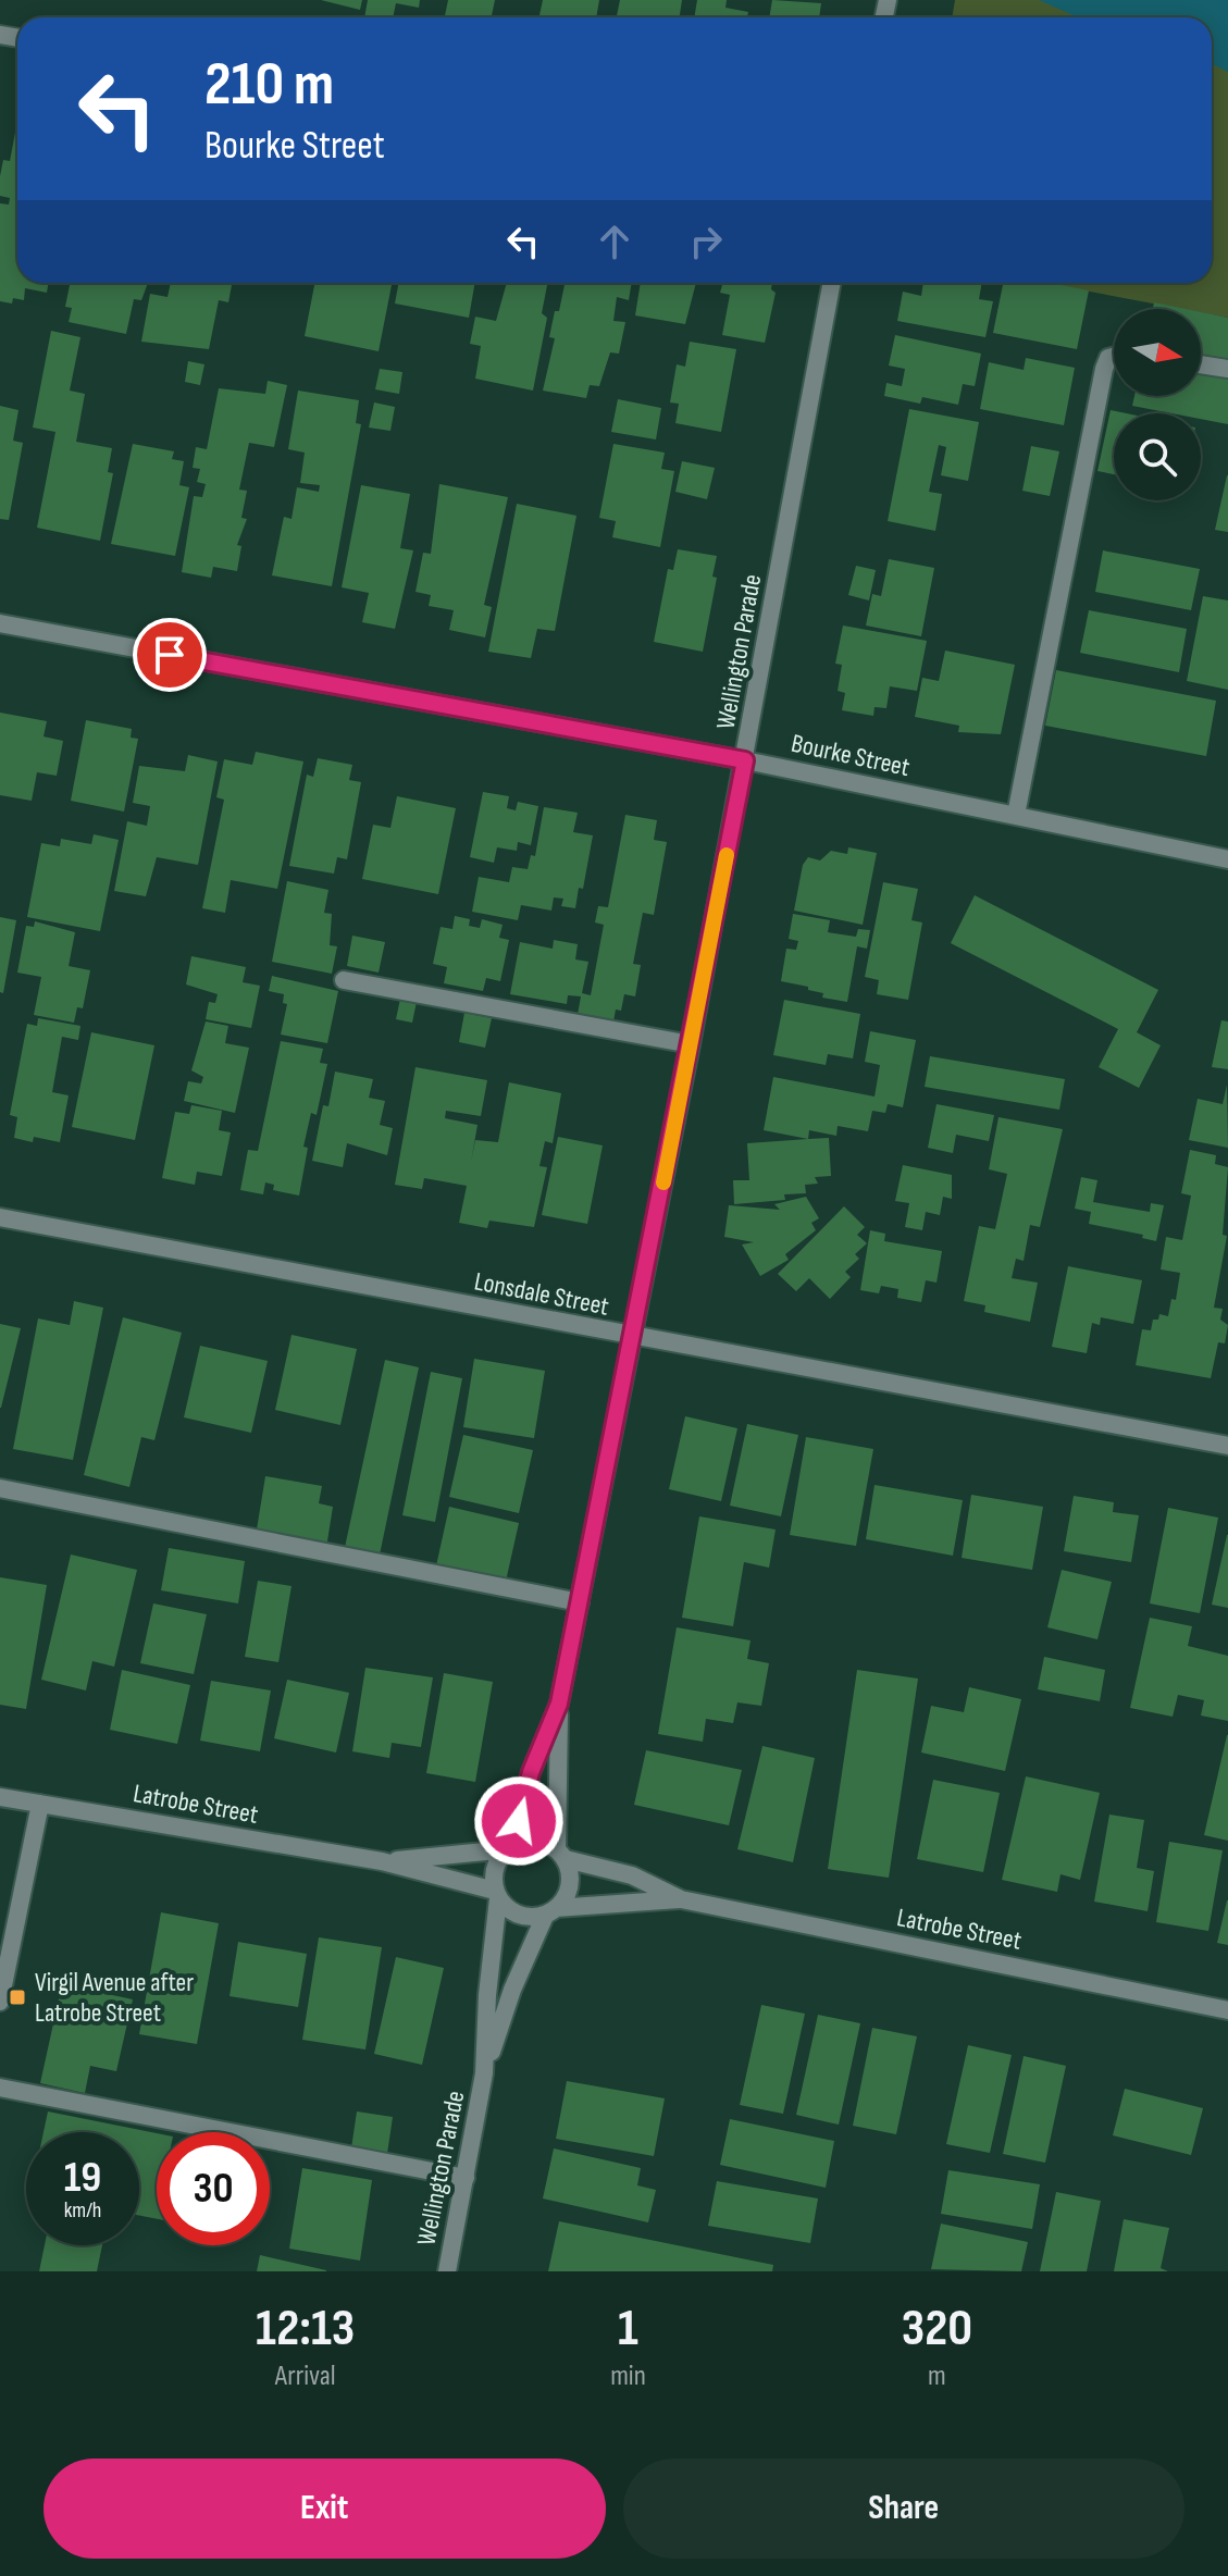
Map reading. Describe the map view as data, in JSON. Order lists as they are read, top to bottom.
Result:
{
  "streets": {
    "street": [
      "Wellington Parade",
      "Bourke Street",
      "Lonsdale Street",
      "Latrobe Street"
    ]
  },
  "crossings": [
    ["Wellington Parade", "Bourke Street"],
    ["Wellington Parade", "Lonsdale Street"],
    ["Wellington Parade", "Latrobe Street"]
  ],
  "places": {
    "transit": ["Virgil Avenue after Latrobe Street"]
  },
  "north": "right",
  "page": {
    "turn": ["210 m", "Bourke Street"],
    "speed": "19 km/h",
    "limit": "30",
    "eta": [
      "12:13",
      "Arrival",
      "1",
      "min",
      "320",
      "m"
    ],
    "buttons": ["Exit", "Share"]
  }
}
